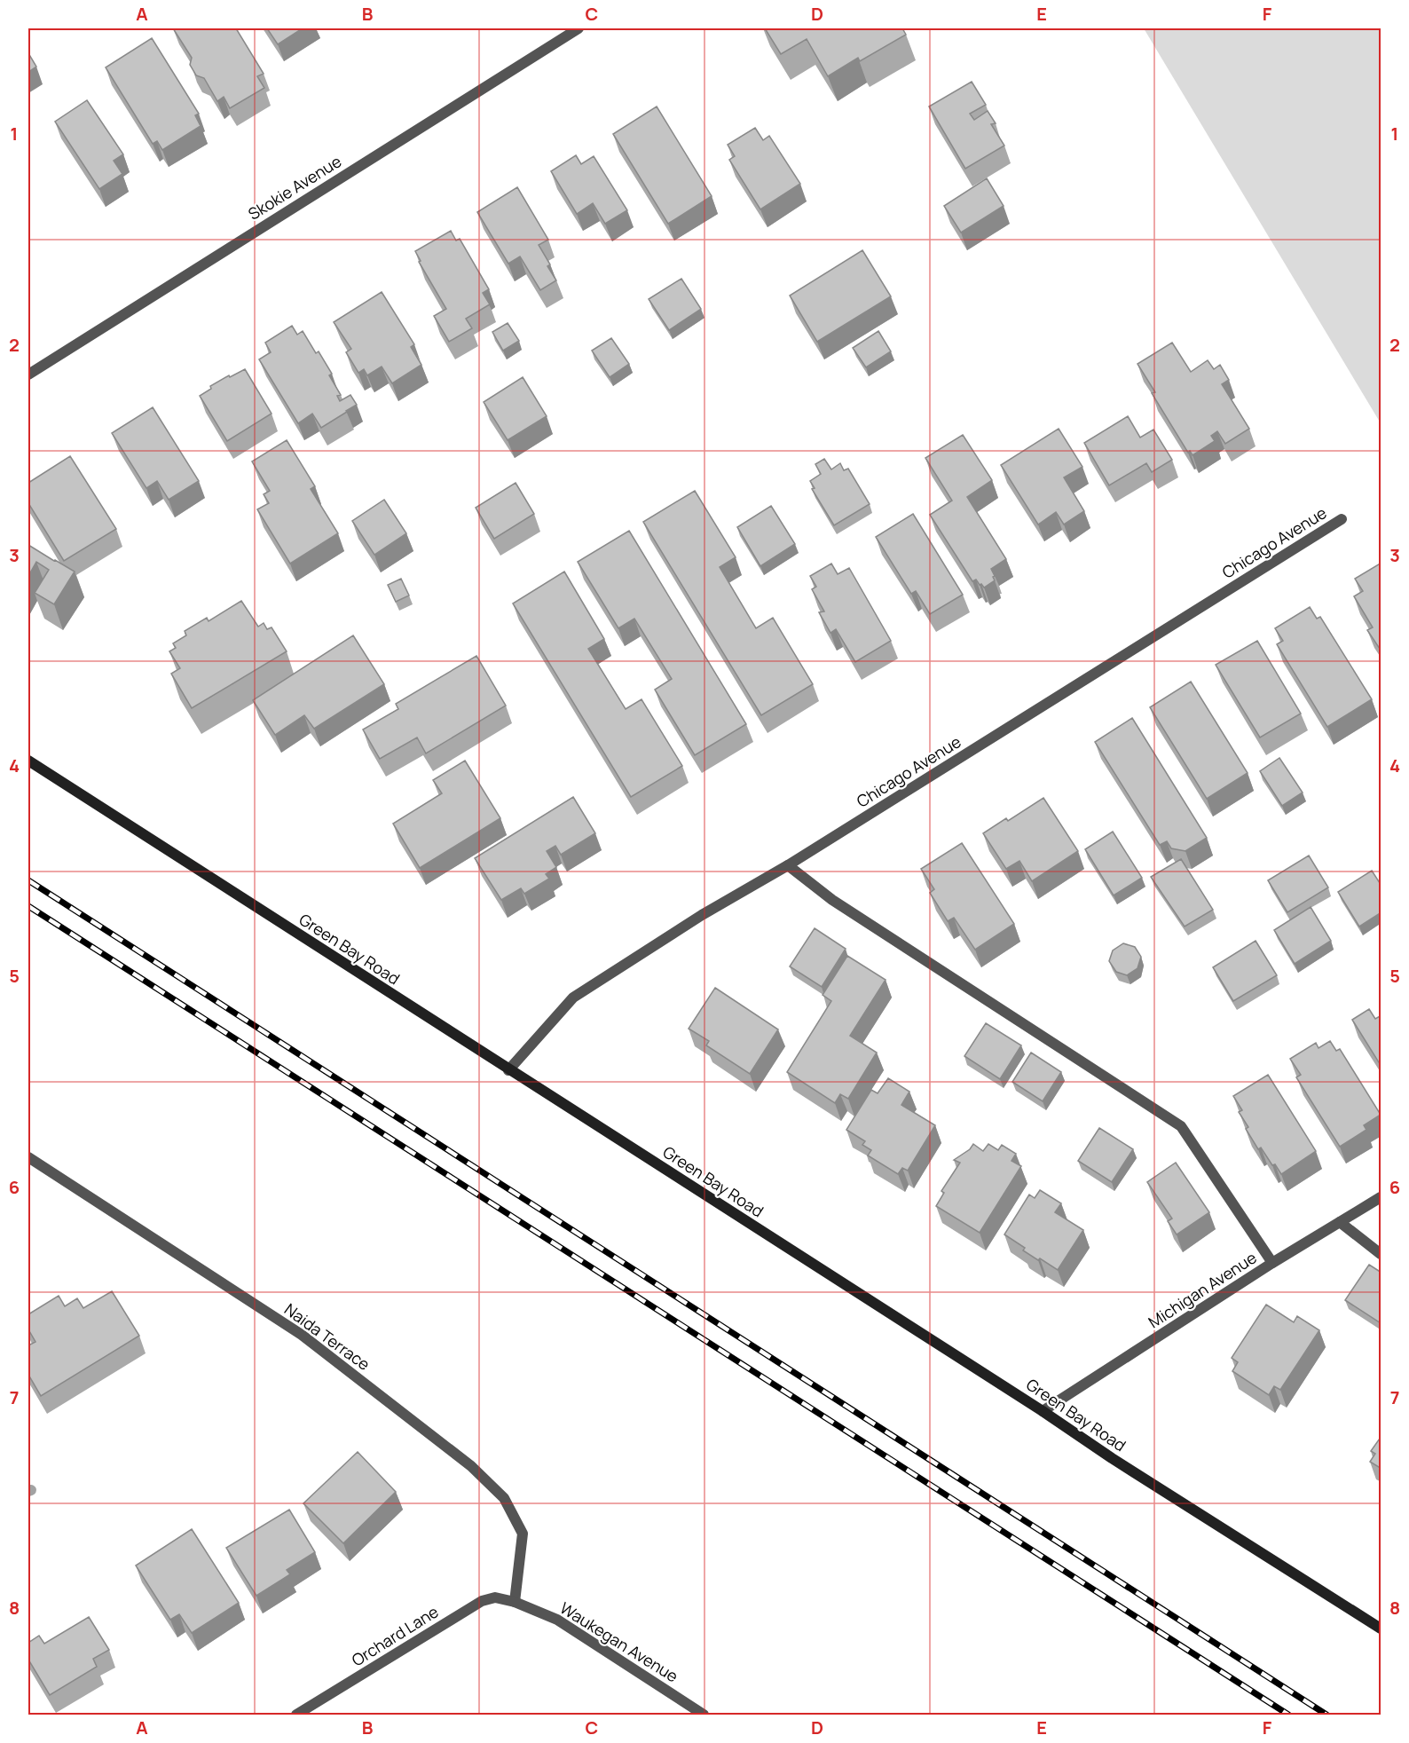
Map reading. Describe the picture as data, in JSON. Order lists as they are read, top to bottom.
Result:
{
  "streets": {
    "main road": ["Green Bay Road"],
    "street": [
      "Skokie Avenue",
      "Chicago Avenue",
      "Michigan Avenue",
      "Naida Terrace",
      "Orchard Lane",
      "Waukegan Avenue"
    ]
  },
  "crossings": [
    ["Chicago Avenue", "Green Bay Road"],
    ["Green Bay Road", "Michigan Avenue"],
    ["Naida Terrace", "Orchard Lane"],
    ["Naida Terrace", "Waukegan Avenue"],
    ["Orchard Lane", "Waukegan Avenue"]
  ],
  "grid": {
    "columns": [
      "A",
      "B",
      "C",
      "D",
      "E",
      "F"
    ],
    "rows": [
      "1",
      "2",
      "3",
      "4",
      "5",
      "6",
      "7",
      "8"
    ]
  }
}
